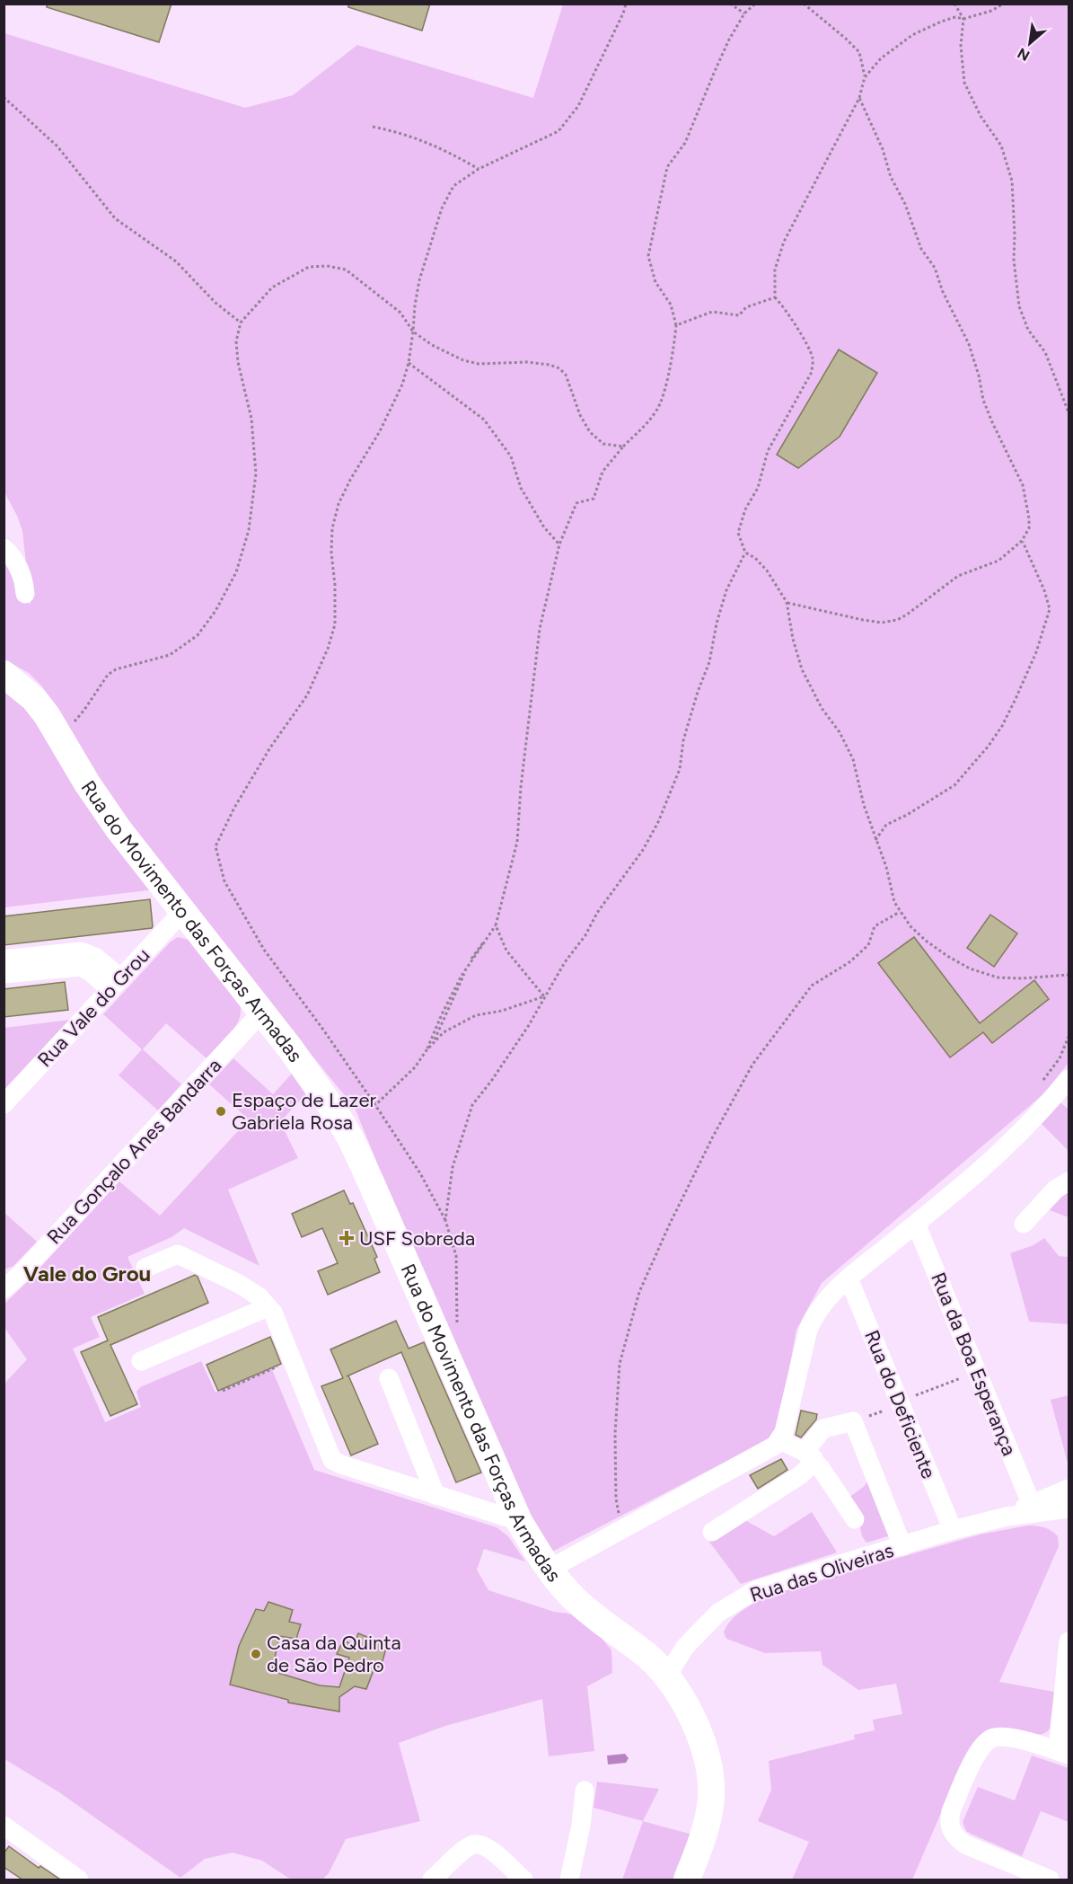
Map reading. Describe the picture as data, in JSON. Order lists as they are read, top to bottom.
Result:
{
  "streets": {
    "main road": ["Rua do Movimento das Forças Armadas"],
    "street": [
      "Rua Vale do Grou",
      "Rua Gonçalo Anes Bandarra",
      "Rua da Boa Esperança",
      "Rua do Deficiente",
      "Rua das Oliveiras"
    ]
  },
  "crossings": [
    ["Rua do Movimento das Forças Armadas", "Rua Vale do Grou"],
    ["Rua do Movimento das Forças Armadas", "Rua Gonçalo Anes Bandarra"],
    ["Rua do Movimento das Forças Armadas", "Rua das Oliveiras"],
    ["Rua da Boa Esperança", "Rua das Oliveiras"],
    ["Rua do Deficiente", "Rua das Oliveiras"]
  ],
  "districts": ["Vale do Grou"],
  "places": {
    "other": ["Espaço de Lazer Gabriela Rosa", "Casa da Quinta de São Pedro"],
    "health": ["USF Sobreda"]
  },
  "north": "bottom left"
}
